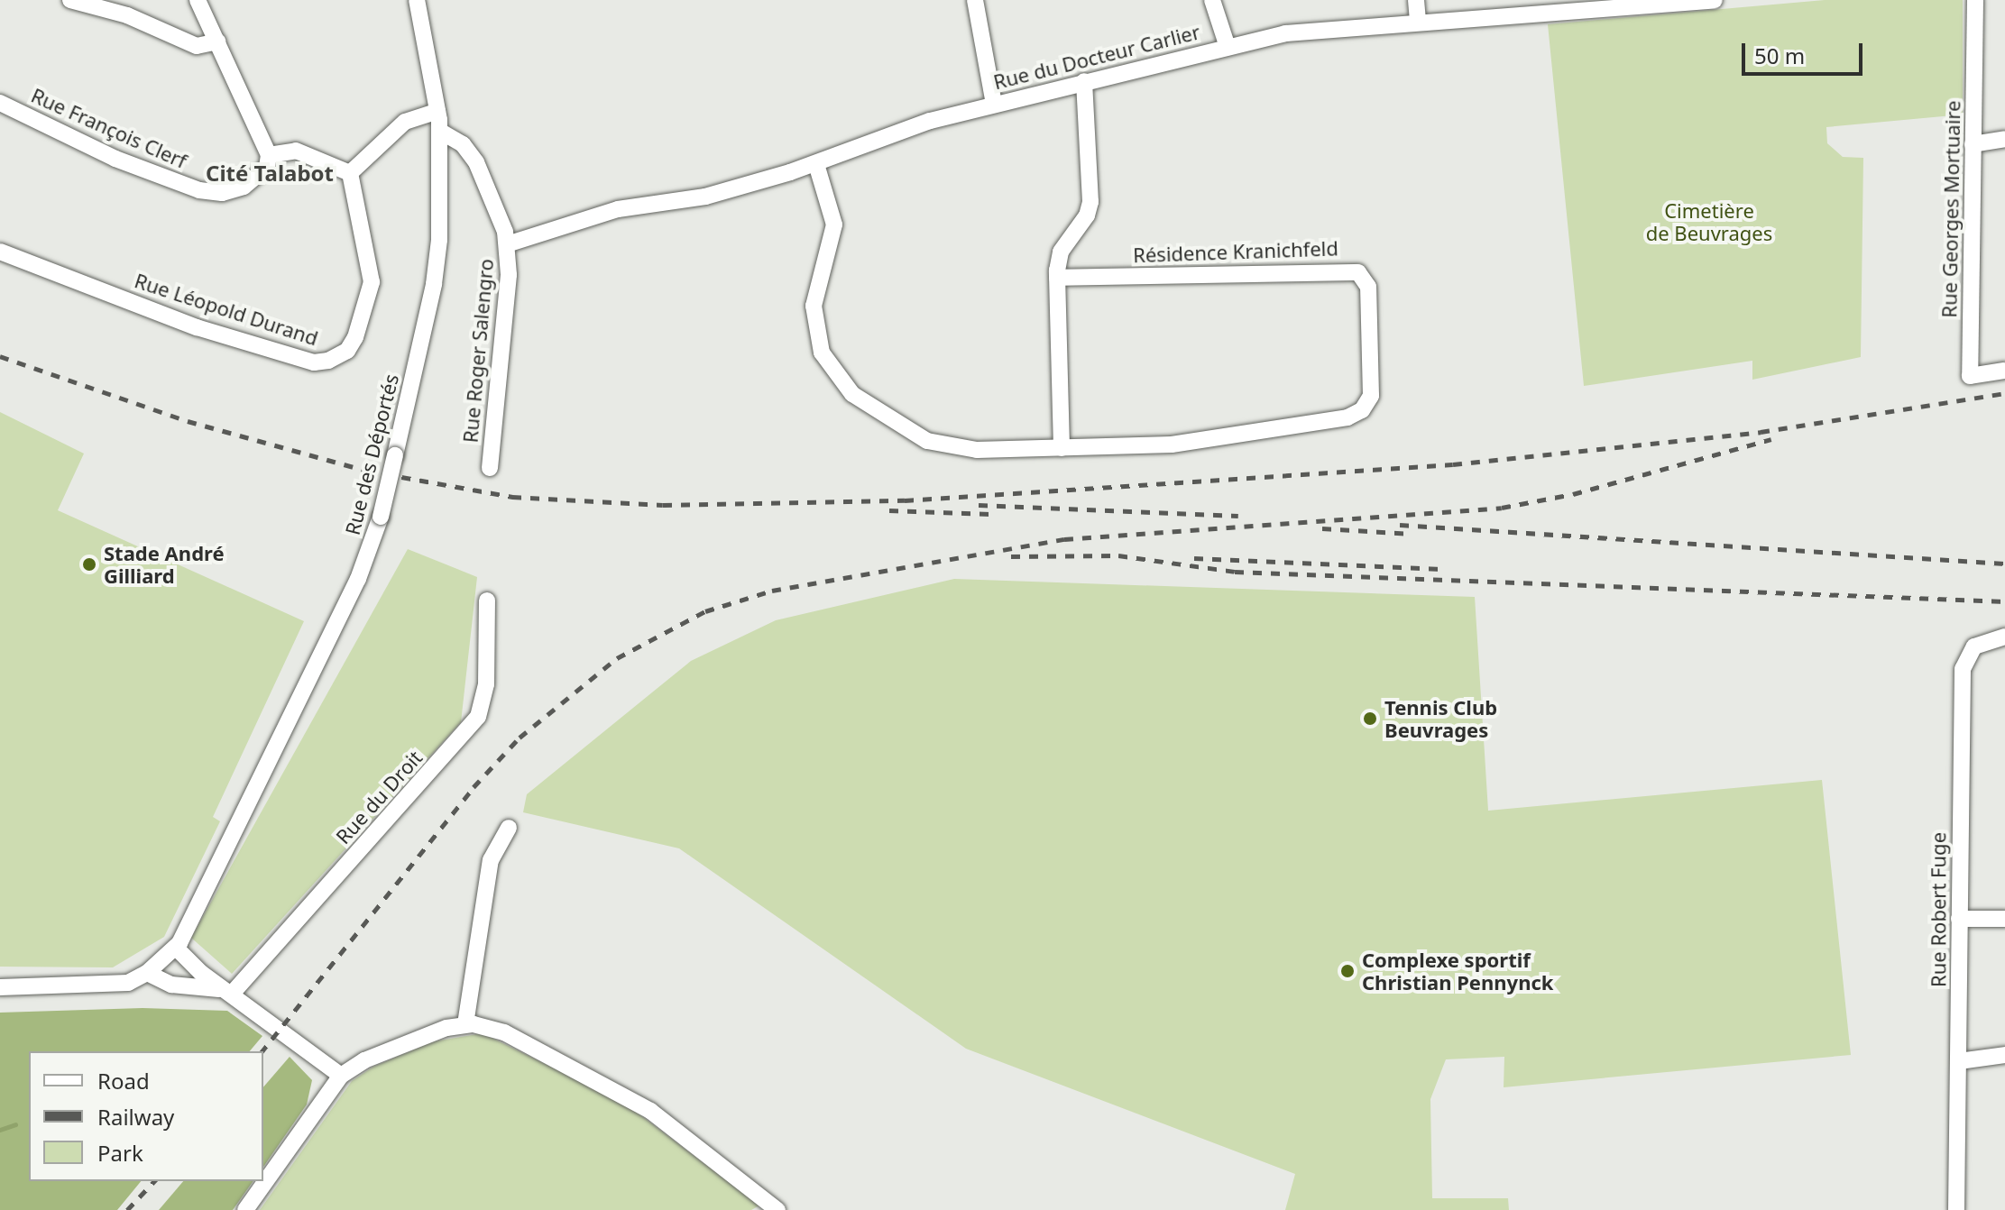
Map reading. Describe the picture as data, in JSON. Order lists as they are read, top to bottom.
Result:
{
  "streets": {
    "street": [
      "Rue du Docteur Carlier",
      "Rue François Clerf",
      "Rue Georges Mortuaire",
      "Résidence Kranichfeld",
      "Rue Léopold Durand",
      "Rue Roger Salengro",
      "Rue des Déportés",
      "Rue du Droit",
      "Rue Robert Fuge"
    ]
  },
  "crossings": [
    ["Rue du Docteur Carlier", "Rue Roger Salengro"],
    ["Rue Roger Salengro", "Rue des Déportés"]
  ],
  "districts": ["Cité Talabot"],
  "parks": ["Cimetière de Beuvrages"],
  "places": ["Stade André Gilliard", "Tennis Club Beuvrages", "Complexe sportif Christian Pennynck"],
  "legend": ["Road", "Railway", "Park"],
  "scale_bar": "50 m"
}
